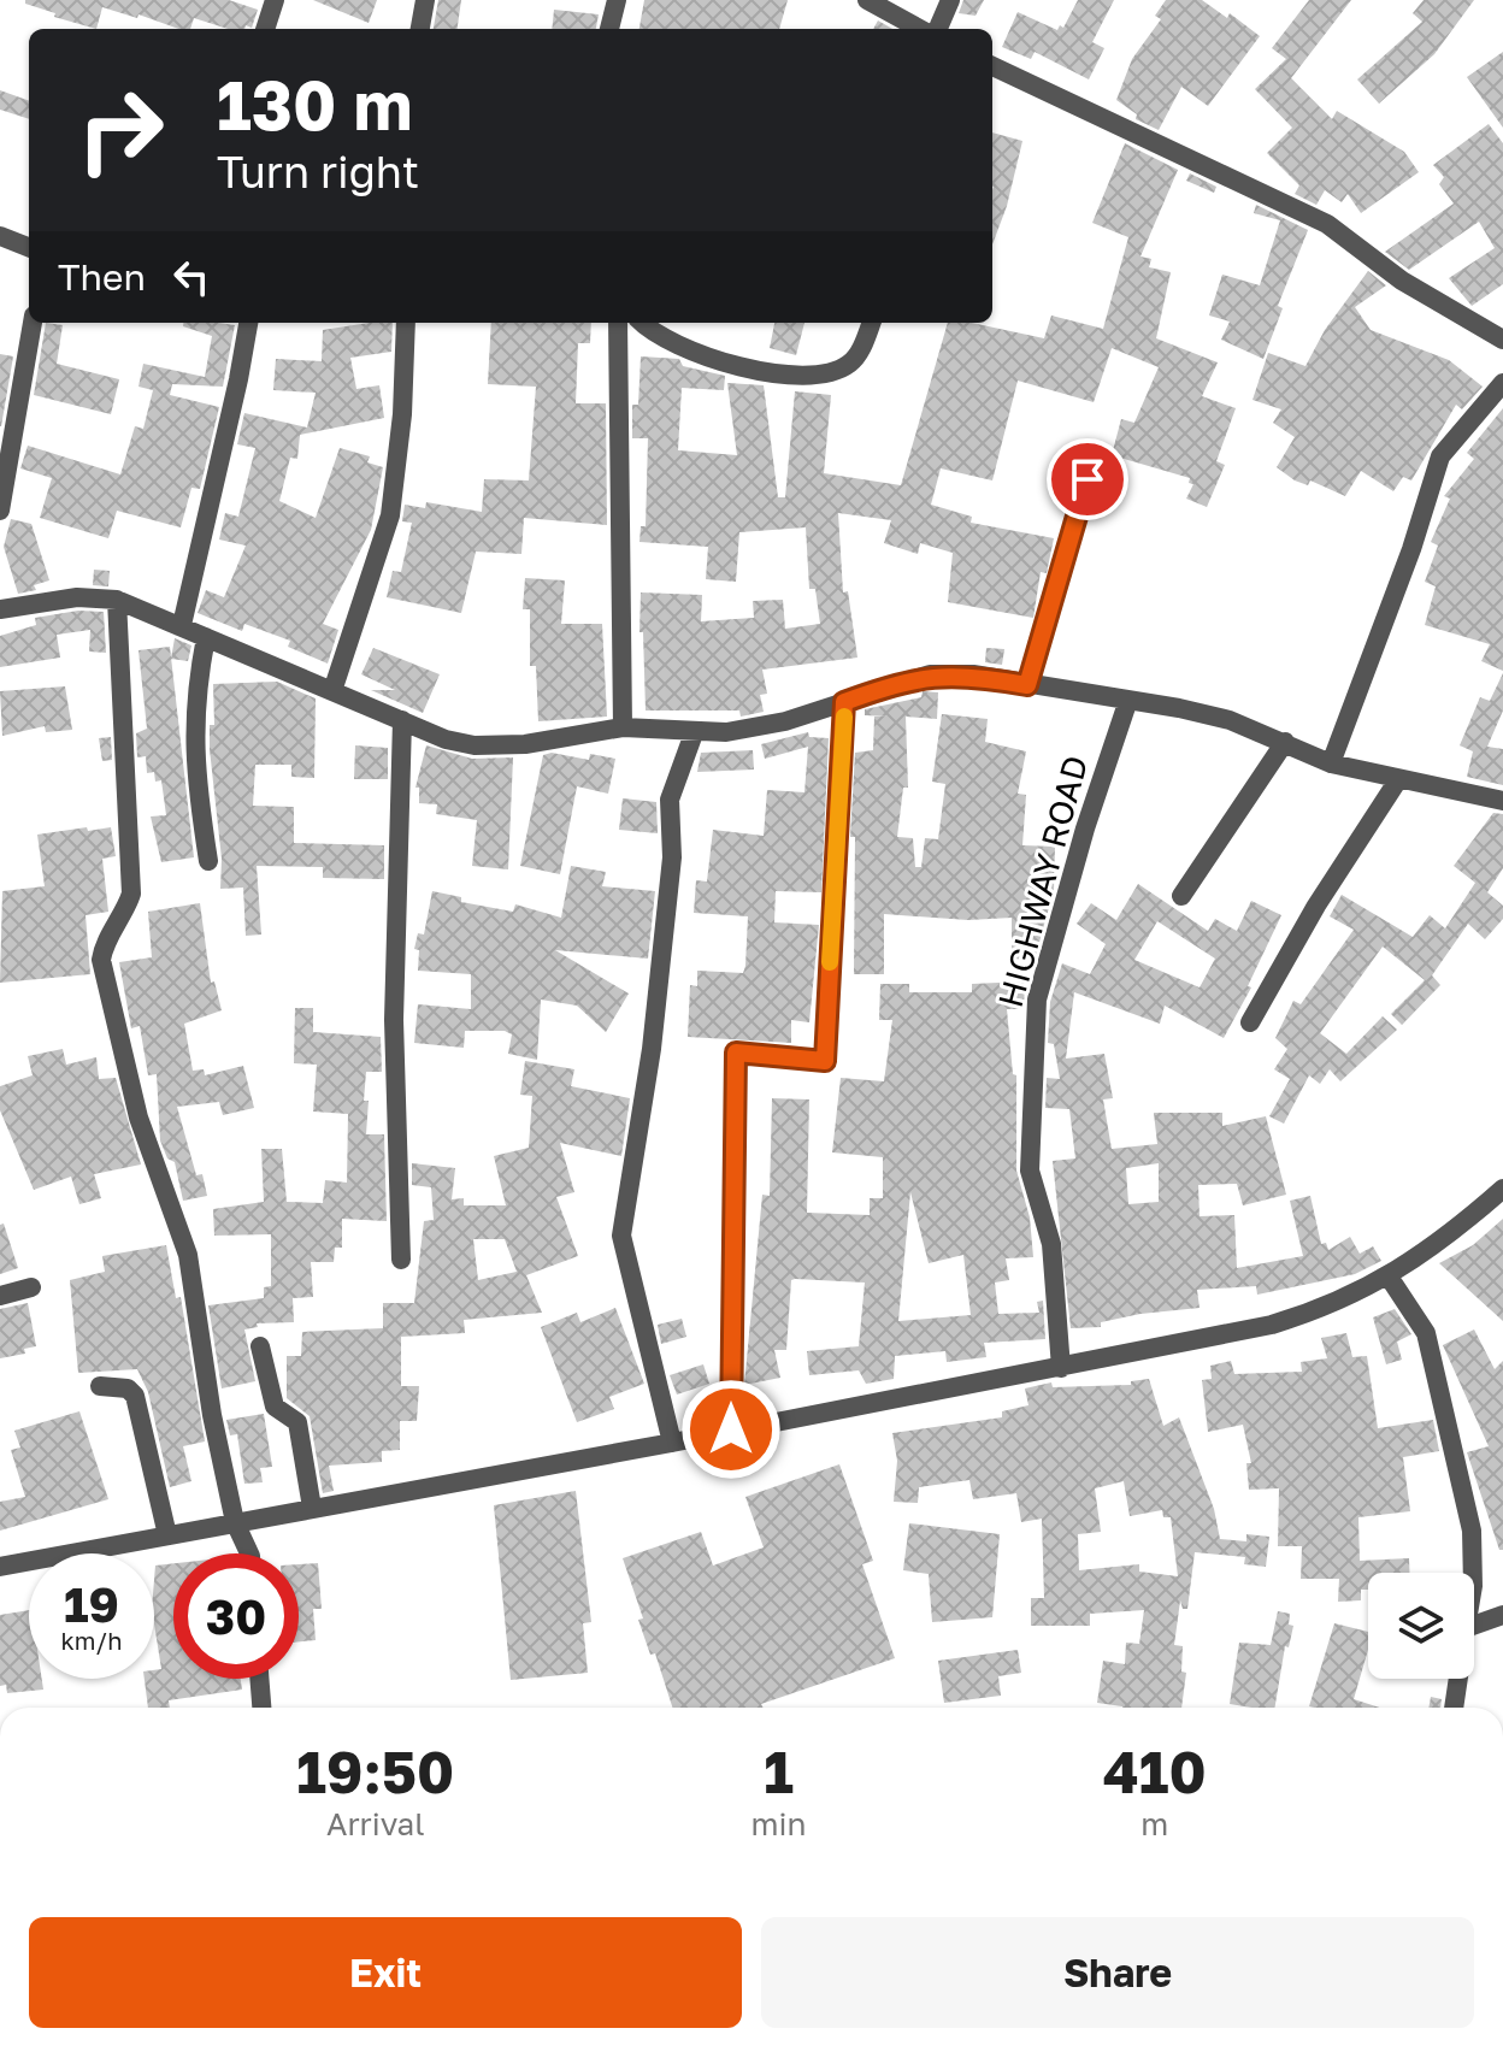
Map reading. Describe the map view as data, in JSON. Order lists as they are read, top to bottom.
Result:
{
  "streets": {
    "street": ["HIGHWAY ROAD"]
  },
  "page": {
    "turn": ["130 m", "Turn right"],
    "then": "Then",
    "speed": "19 km/h",
    "limit": "30",
    "eta": [
      "19:50",
      "Arrival",
      "1",
      "min",
      "410",
      "m"
    ],
    "buttons": ["Exit", "Share"]
  }
}
